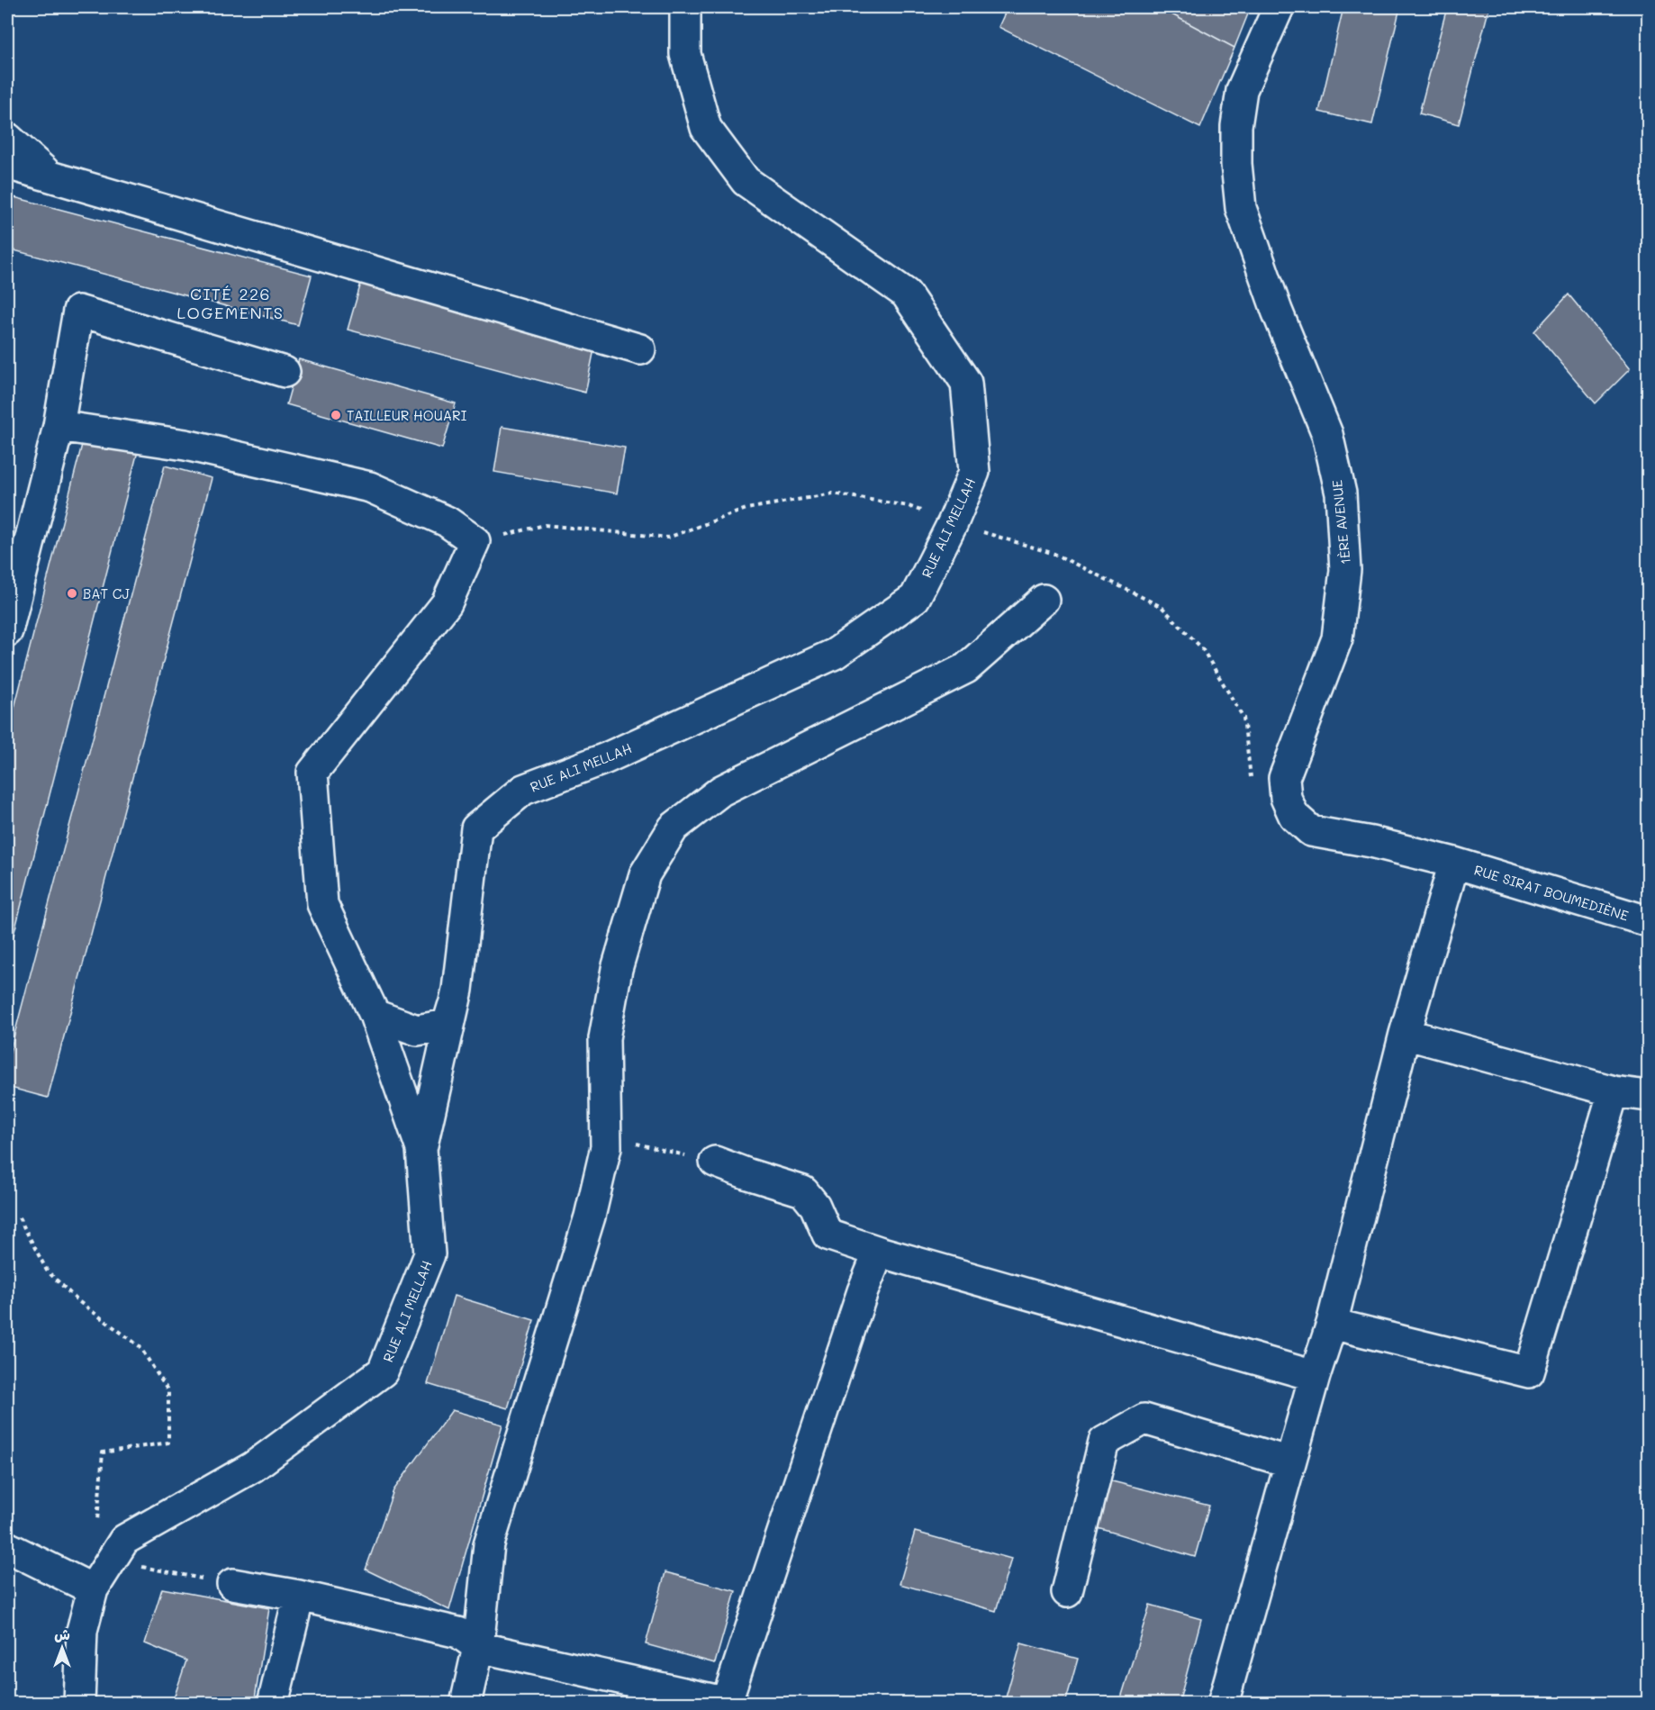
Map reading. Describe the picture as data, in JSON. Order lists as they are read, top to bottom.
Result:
{
  "streets": {
    "street": ["1ÈRE AVENUE", "RUE ALI MELLAH", "RUE SIRAT BOUMEDIÈNE"]
  },
  "crossings": [
    ["1ÈRE AVENUE", "RUE SIRAT BOUMEDIÈNE"]
  ],
  "districts": ["CITÉ 226 LOGEMENTS"],
  "places": ["TAILLEUR HOUARI", "BAT CJ"],
  "north": "top"
}
